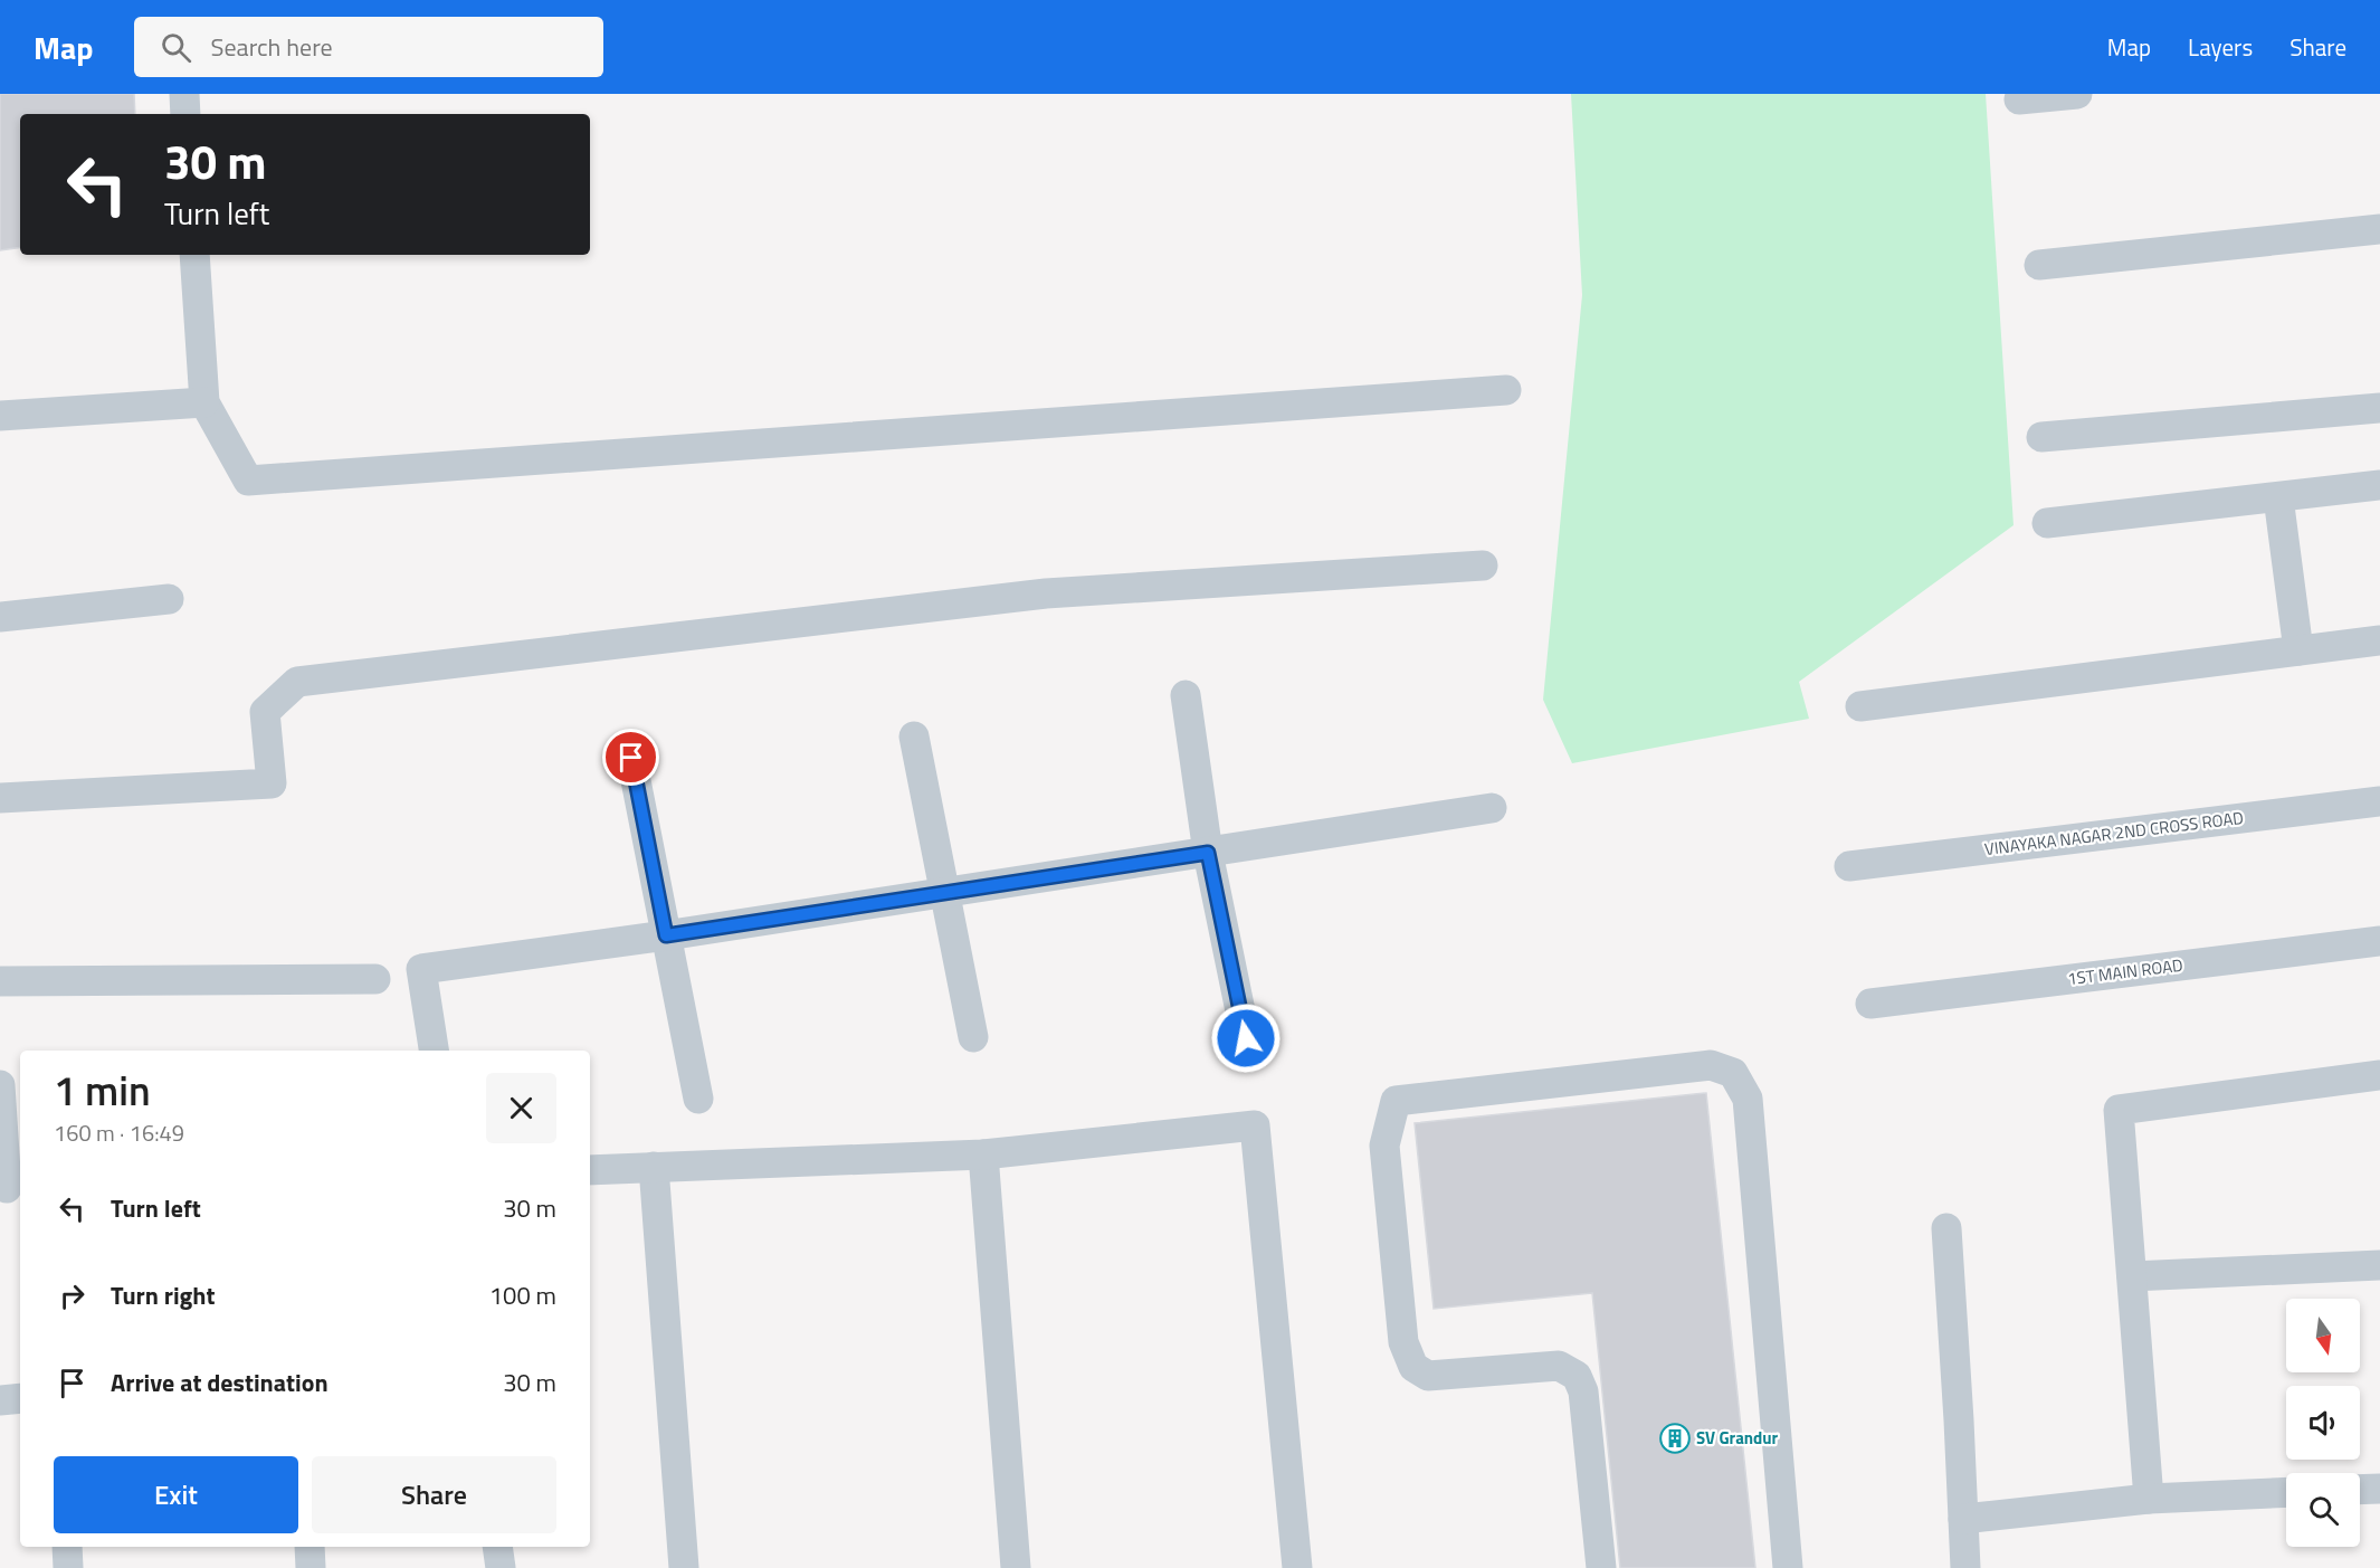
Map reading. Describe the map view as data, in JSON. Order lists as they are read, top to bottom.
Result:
{
  "streets": {
    "street": ["VINAYAKA NAGAR 2ND CROSS ROAD", "1ST MAIN ROAD"]
  },
  "places": {
    "building": ["SV Grandur"]
  },
  "north": "bottom",
  "page": {
    "header": "Map",
    "search": "Search here",
    "nav": ["Map", "Layers", "Share"],
    "turn": ["30 m", "Turn left"],
    "heading": ["1 min", "160 m · 16:49"],
    "list": [
      {
        "name": "Turn left",
        "value": "30 m"
      },
      {
        "name": "Turn right",
        "value": "100 m"
      },
      {
        "name": "Arrive at destination",
        "value": "30 m"
      }
    ],
    "buttons": ["Exit", "Share"]
  }
}
